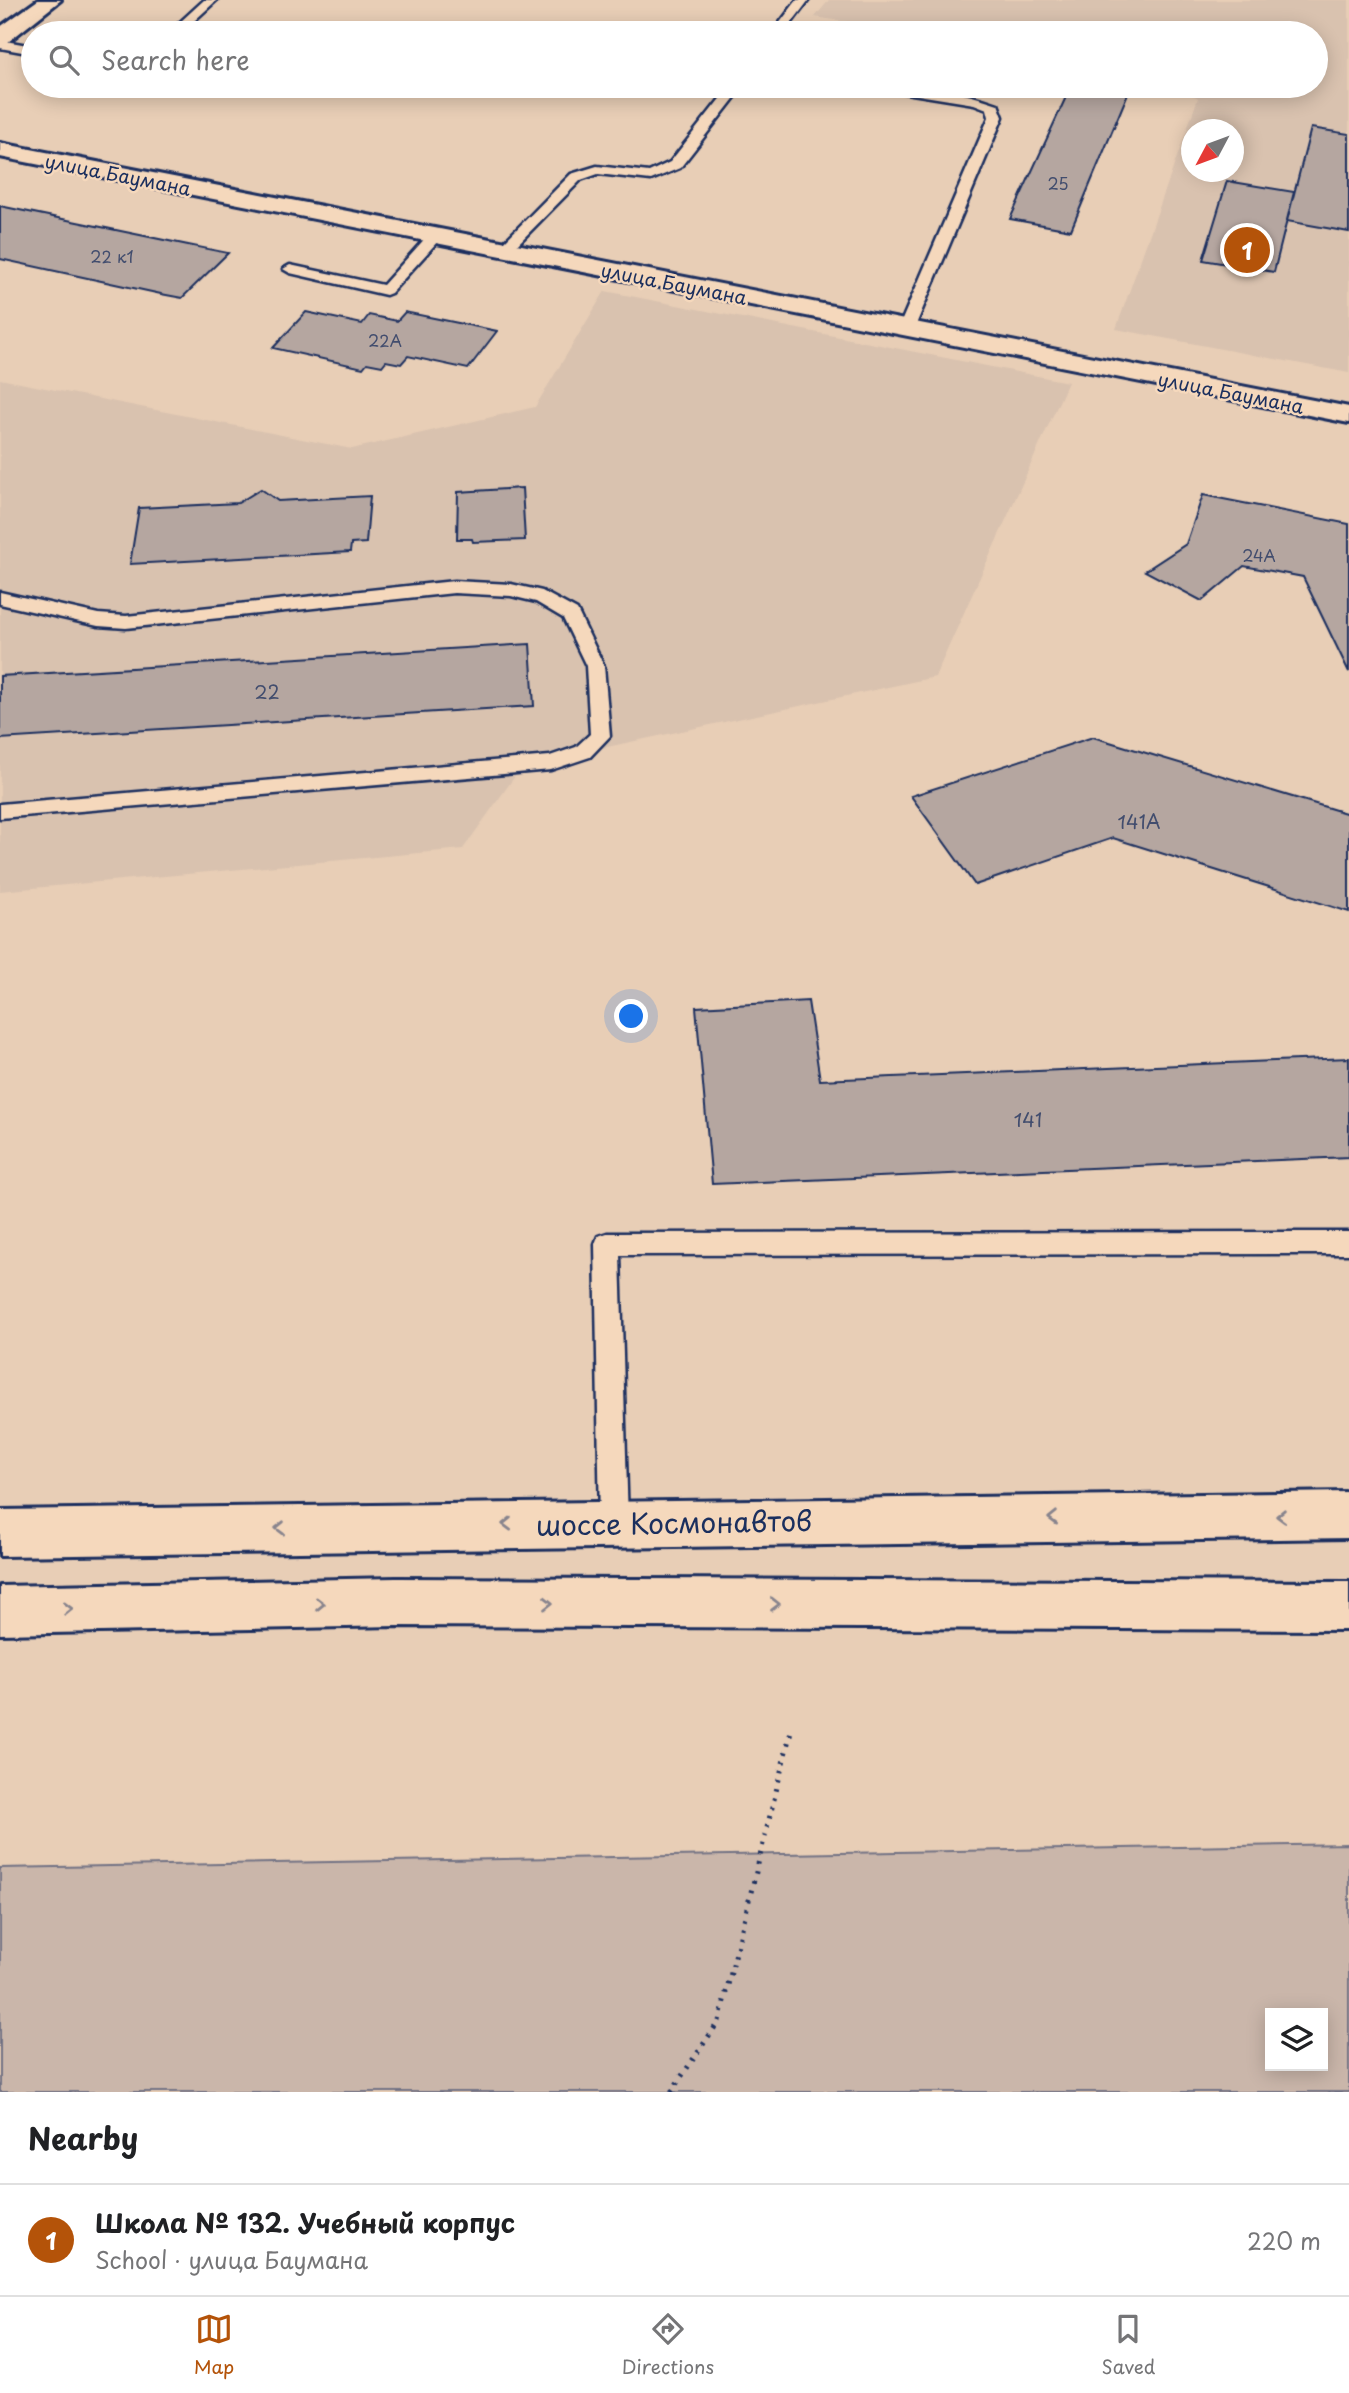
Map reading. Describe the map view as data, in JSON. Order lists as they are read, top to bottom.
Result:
{
  "streets": {
    "street": ["улица Баумана", "шоссе Космонавтов"]
  },
  "house_numbers": [
    "25",
    "22 к1",
    "22А",
    "24А",
    "22",
    "141А",
    "141"
  ],
  "north": "bottom left",
  "page": {
    "search": "Search here",
    "pins": "1",
    "heading": "Nearby",
    "list": [
      {
        "mark": "1",
        "name": "Школа № 132. Учебный корпус",
        "note": "School · улица Баумана",
        "value": "220 m"
      }
    ],
    "nav": ["Map", "Directions", "Saved"]
  }
}
